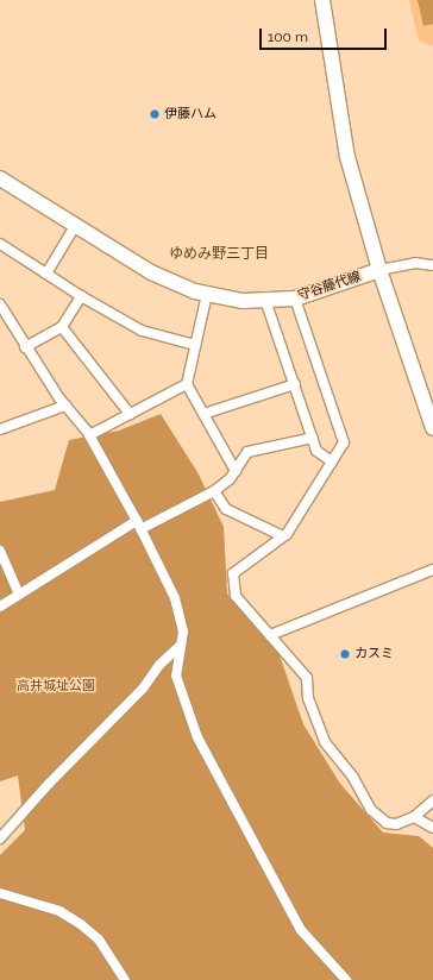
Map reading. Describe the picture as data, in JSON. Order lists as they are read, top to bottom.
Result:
{
  "streets": {
    "main road": ["守谷藤代線"]
  },
  "districts": ["ゆめみ野三丁目"],
  "parks": ["高井城址公園"],
  "places": ["伊藤ハム", "カスミ"],
  "scale_bar": "100 m"
}
